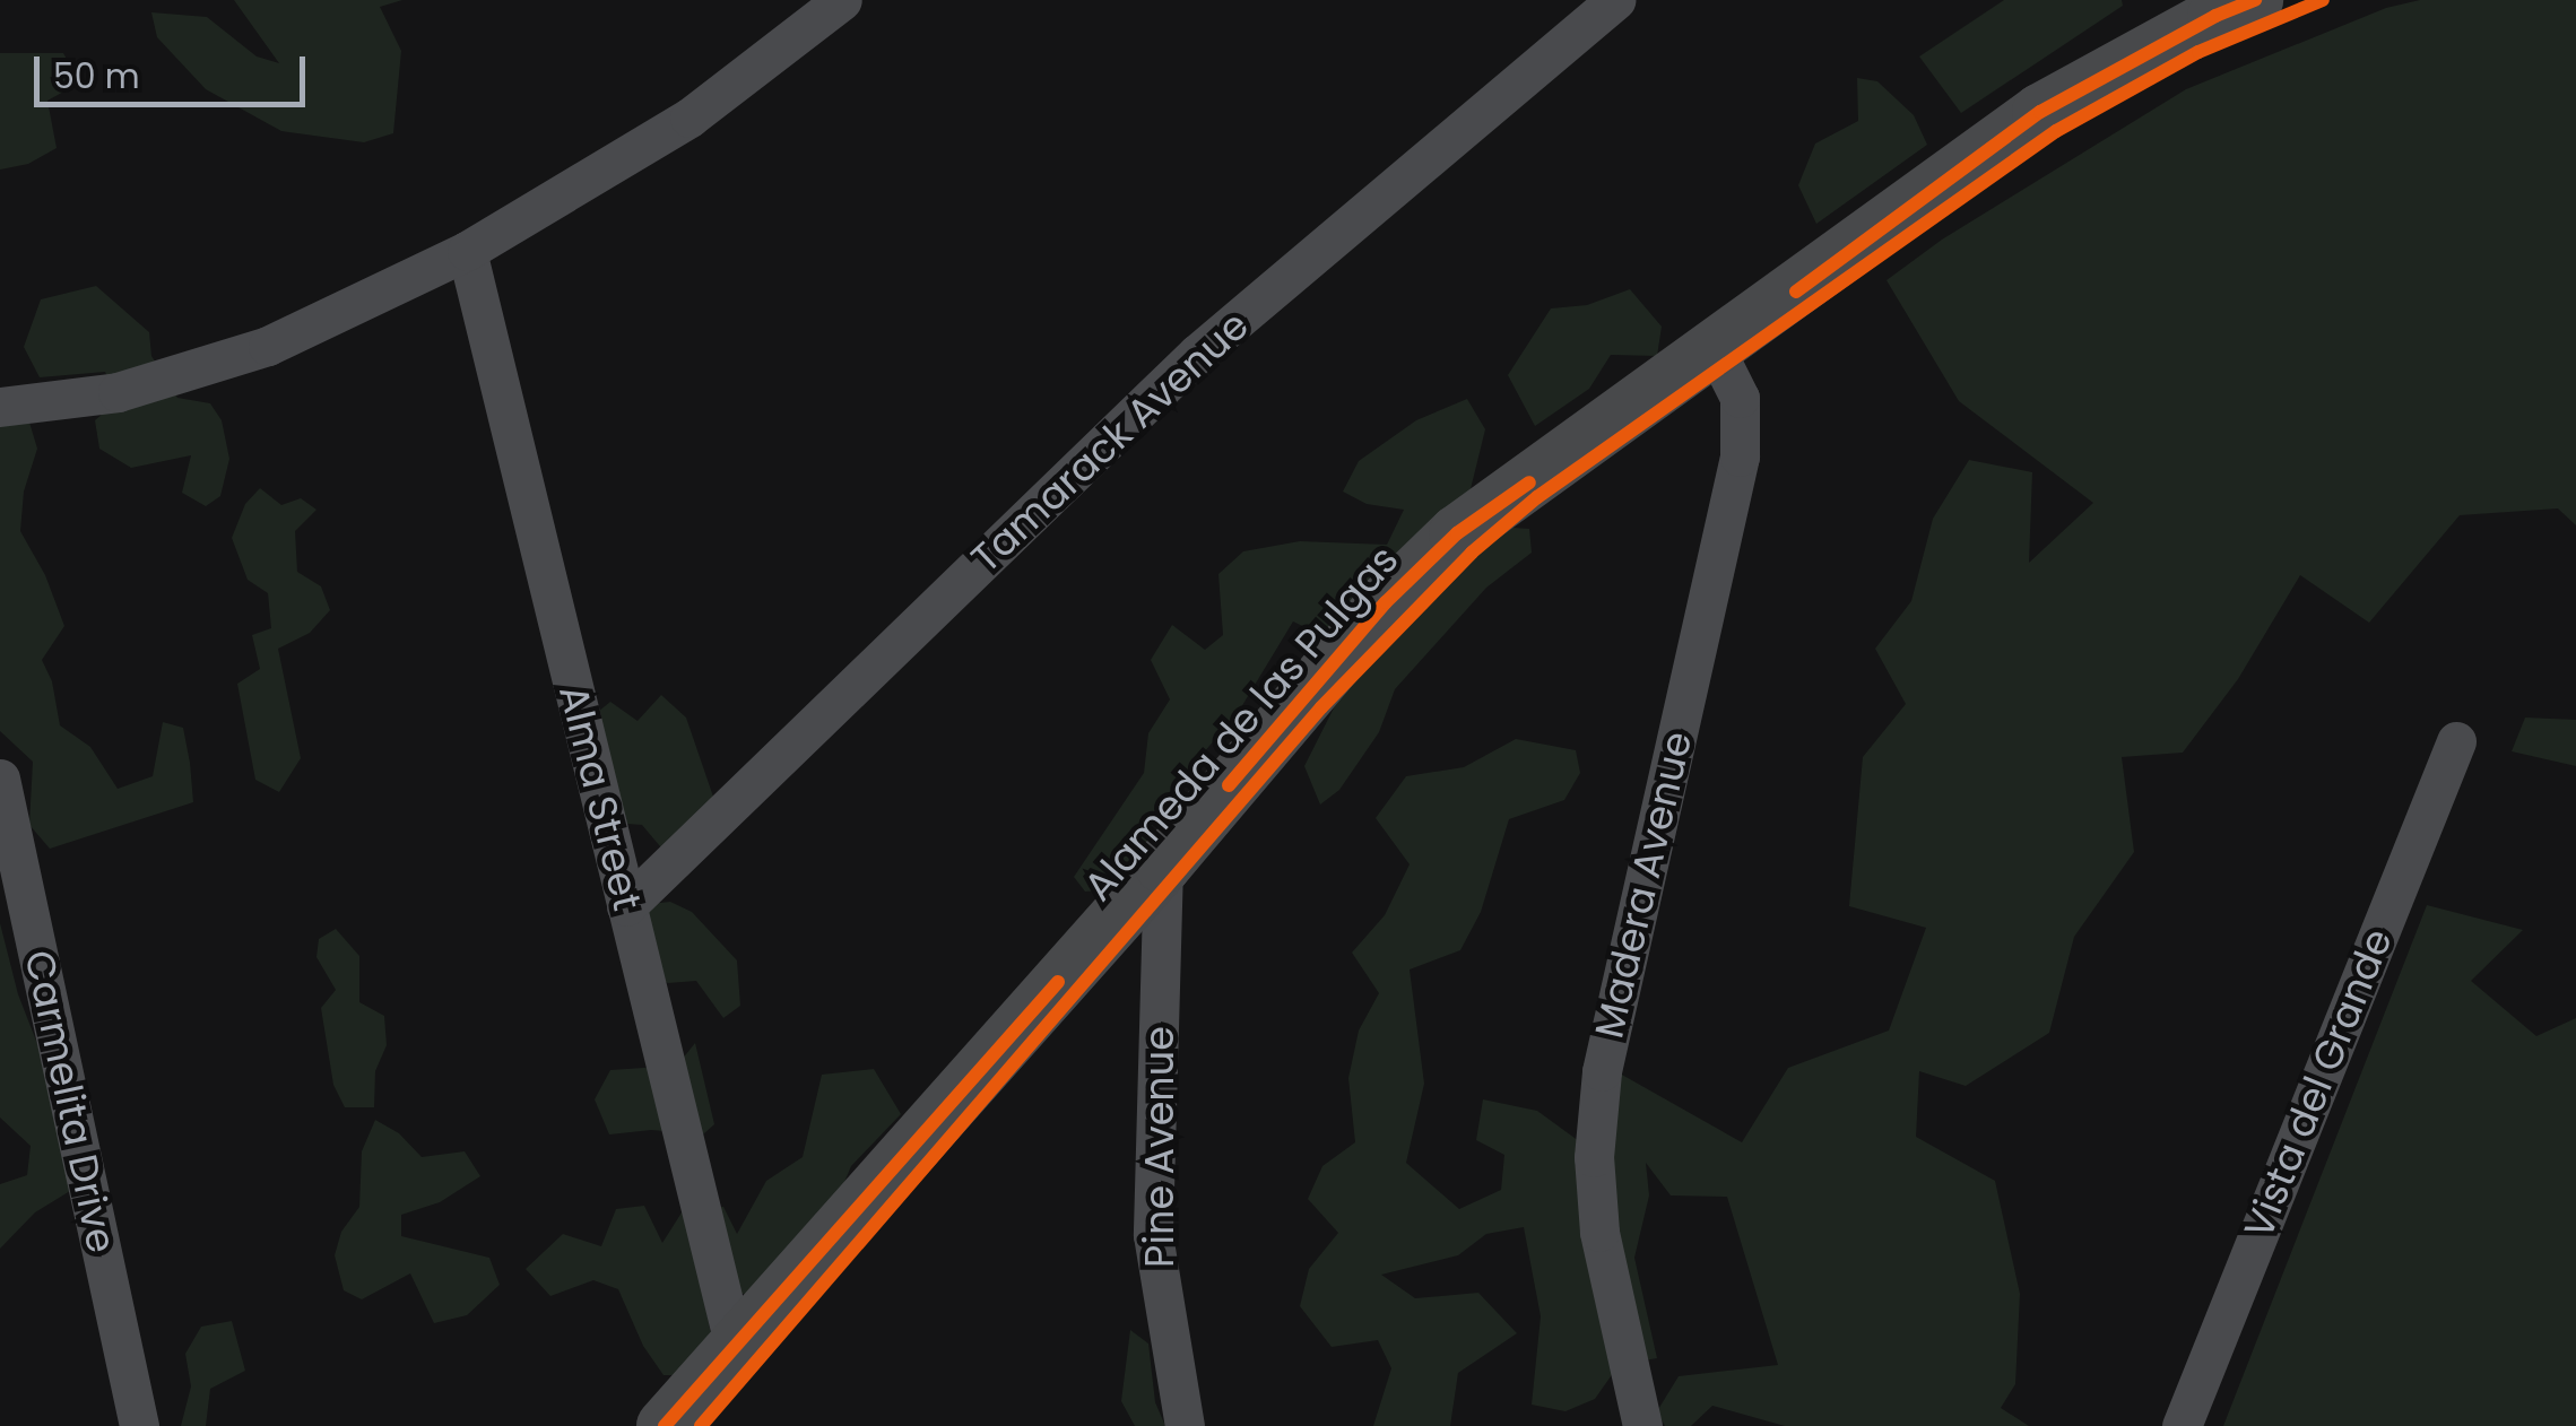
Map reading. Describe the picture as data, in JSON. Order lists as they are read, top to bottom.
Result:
{
  "streets": {
    "main road": ["Alameda de las Pulgas"],
    "street": [
      "Tamarack Avenue",
      "Alma Street",
      "Madera Avenue",
      "Vista del Grande",
      "Carmelita Drive",
      "Pine Avenue"
    ]
  },
  "crossings": [
    ["Tamarack Avenue", "Alma Street"],
    ["Alameda de las Pulgas", "Alma Street"],
    ["Alameda de las Pulgas", "Madera Avenue"],
    ["Alameda de las Pulgas", "Pine Avenue"]
  ],
  "scale_bar": "50 m"
}
